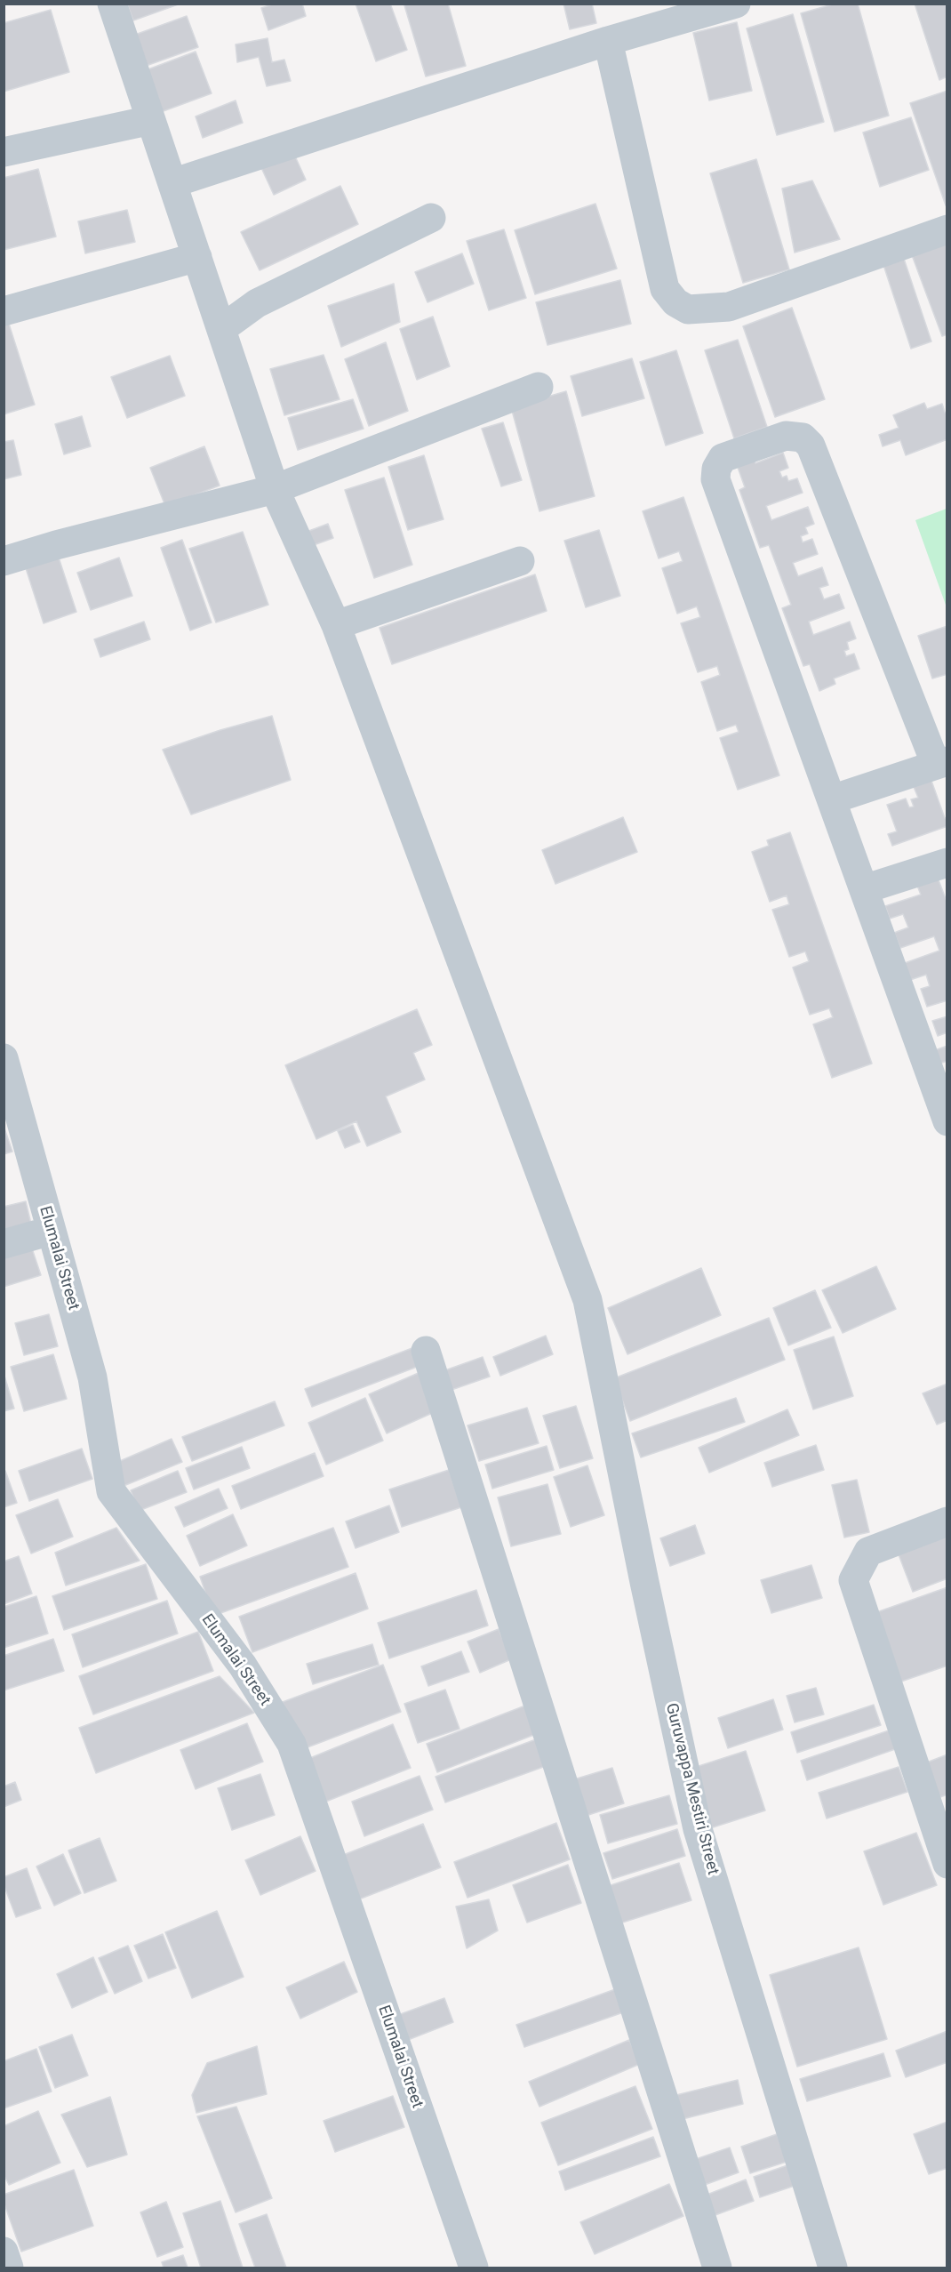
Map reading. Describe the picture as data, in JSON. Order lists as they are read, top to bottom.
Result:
{
  "streets": {
    "street": ["Elumalai Street", "Guruvappa Mestiri Street"]
  }
}
